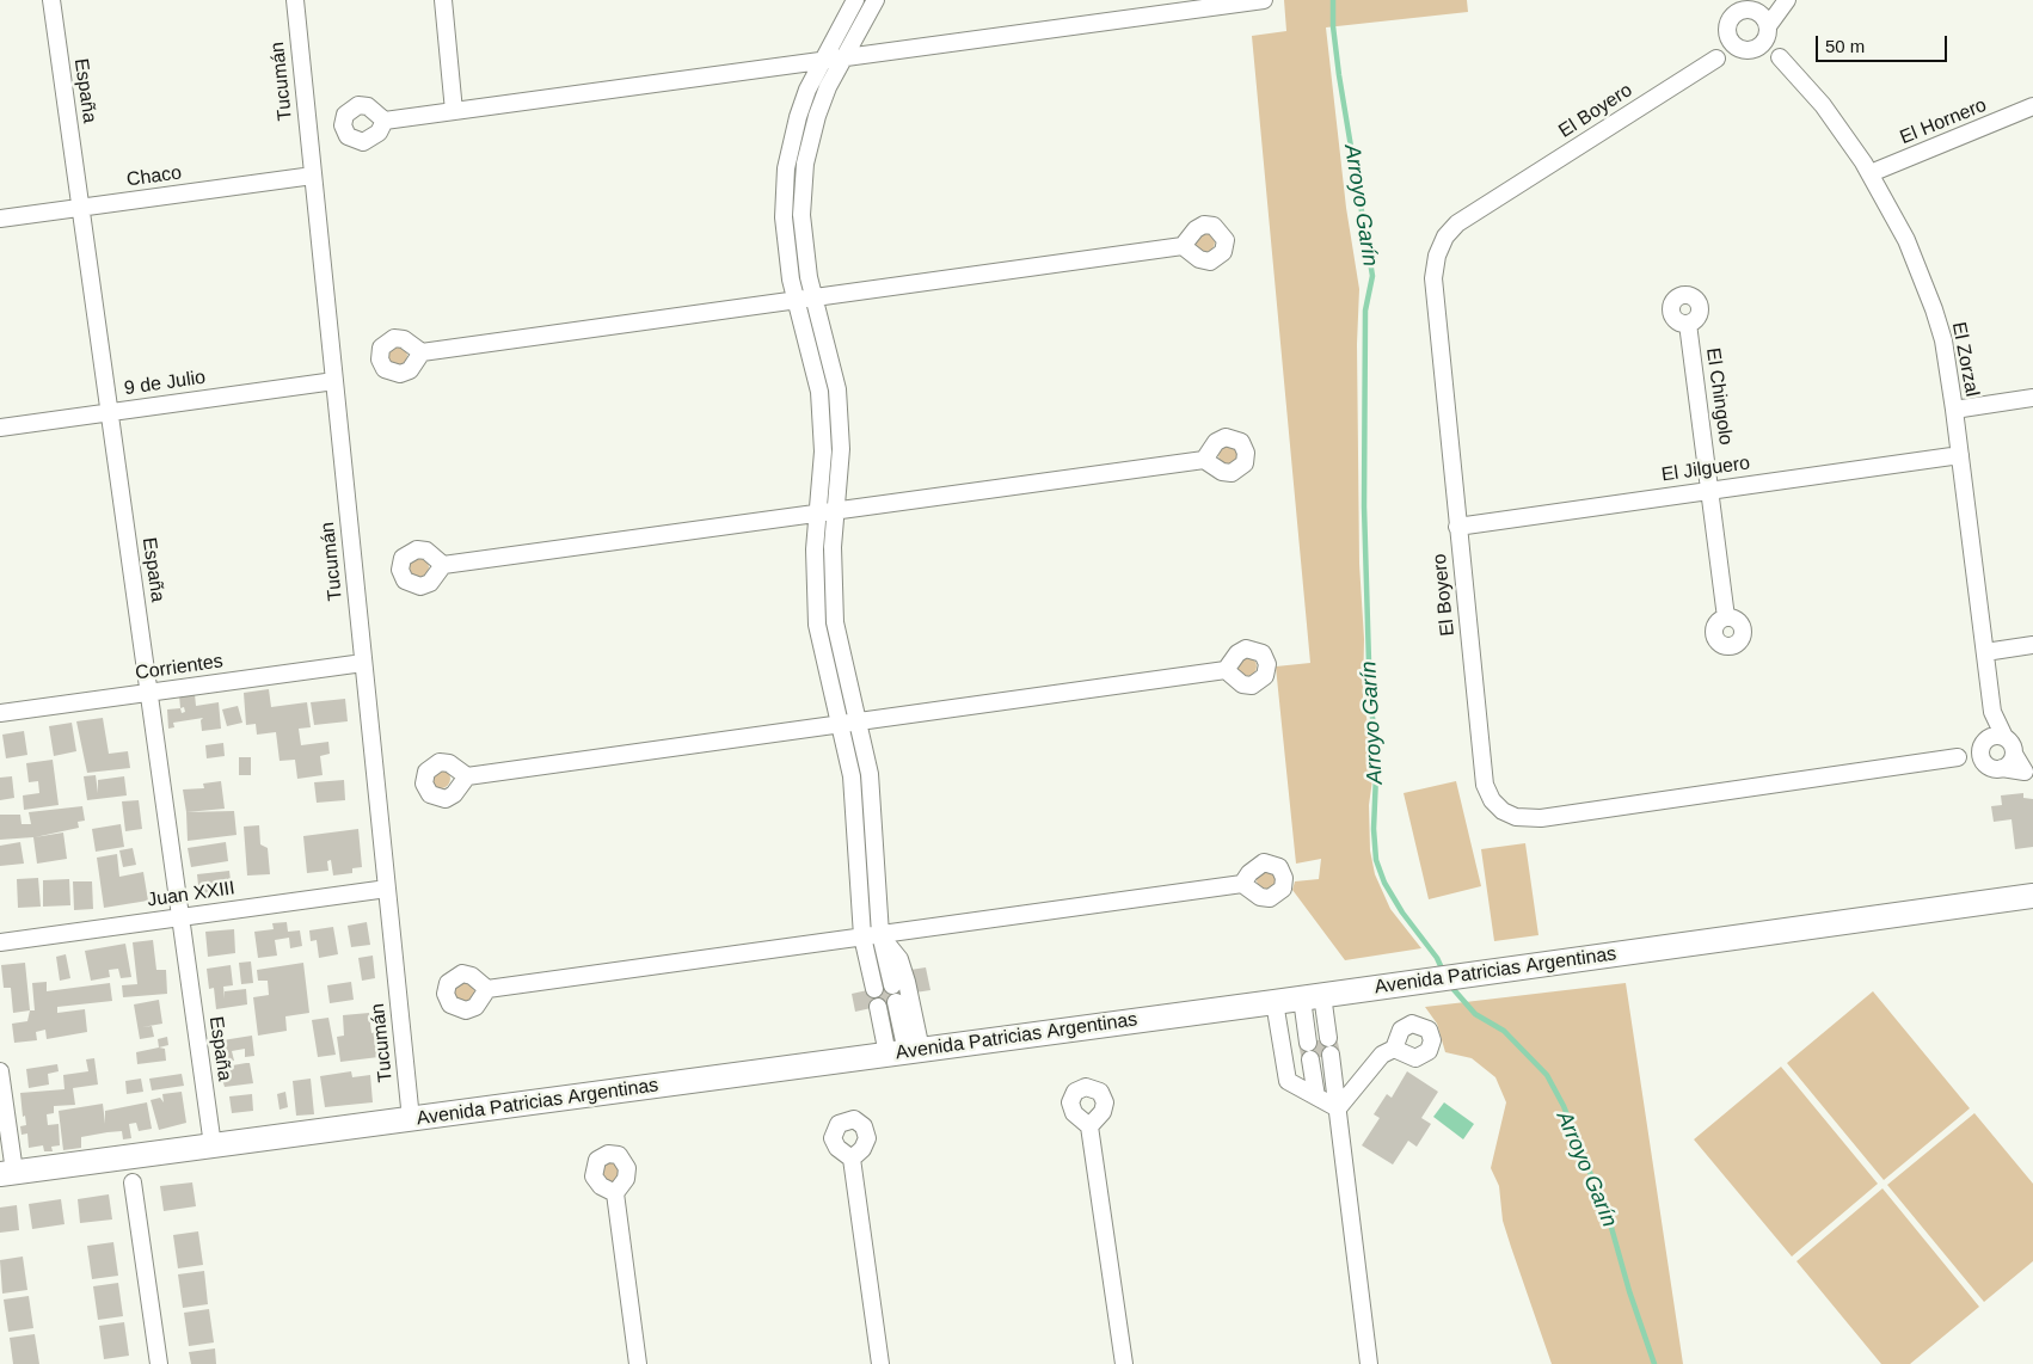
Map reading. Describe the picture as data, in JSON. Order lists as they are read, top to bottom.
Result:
{
  "streets": {
    "street": [
      "Tucumán",
      "España",
      "El Boyero",
      "El Hornero",
      "Chaco",
      "El Zorzal",
      "9 de Julio",
      "El Chingolo",
      "El Jilguero",
      "Corrientes",
      "Juan XXIII",
      "Avenida Patricias Argentinas"
    ]
  },
  "crossings": [
    ["Tucumán", "Chaco"],
    ["Tucumán", "9 de Julio"],
    ["Tucumán", "Corrientes"],
    ["Tucumán", "Juan XXIII"],
    ["Tucumán", "Avenida Patricias Argentinas"],
    ["España", "Chaco"],
    ["España", "9 de Julio"],
    ["España", "Corrientes"],
    ["España", "Juan XXIII"],
    ["España", "Avenida Patricias Argentinas"],
    ["El Boyero", "El Zorzal"],
    ["El Boyero", "El Jilguero"],
    ["El Hornero", "El Zorzal"],
    ["El Zorzal", "El Jilguero"],
    ["El Chingolo", "El Jilguero"]
  ],
  "water": ["Arroyo Garín"],
  "scale_bar": "50 m"
}
